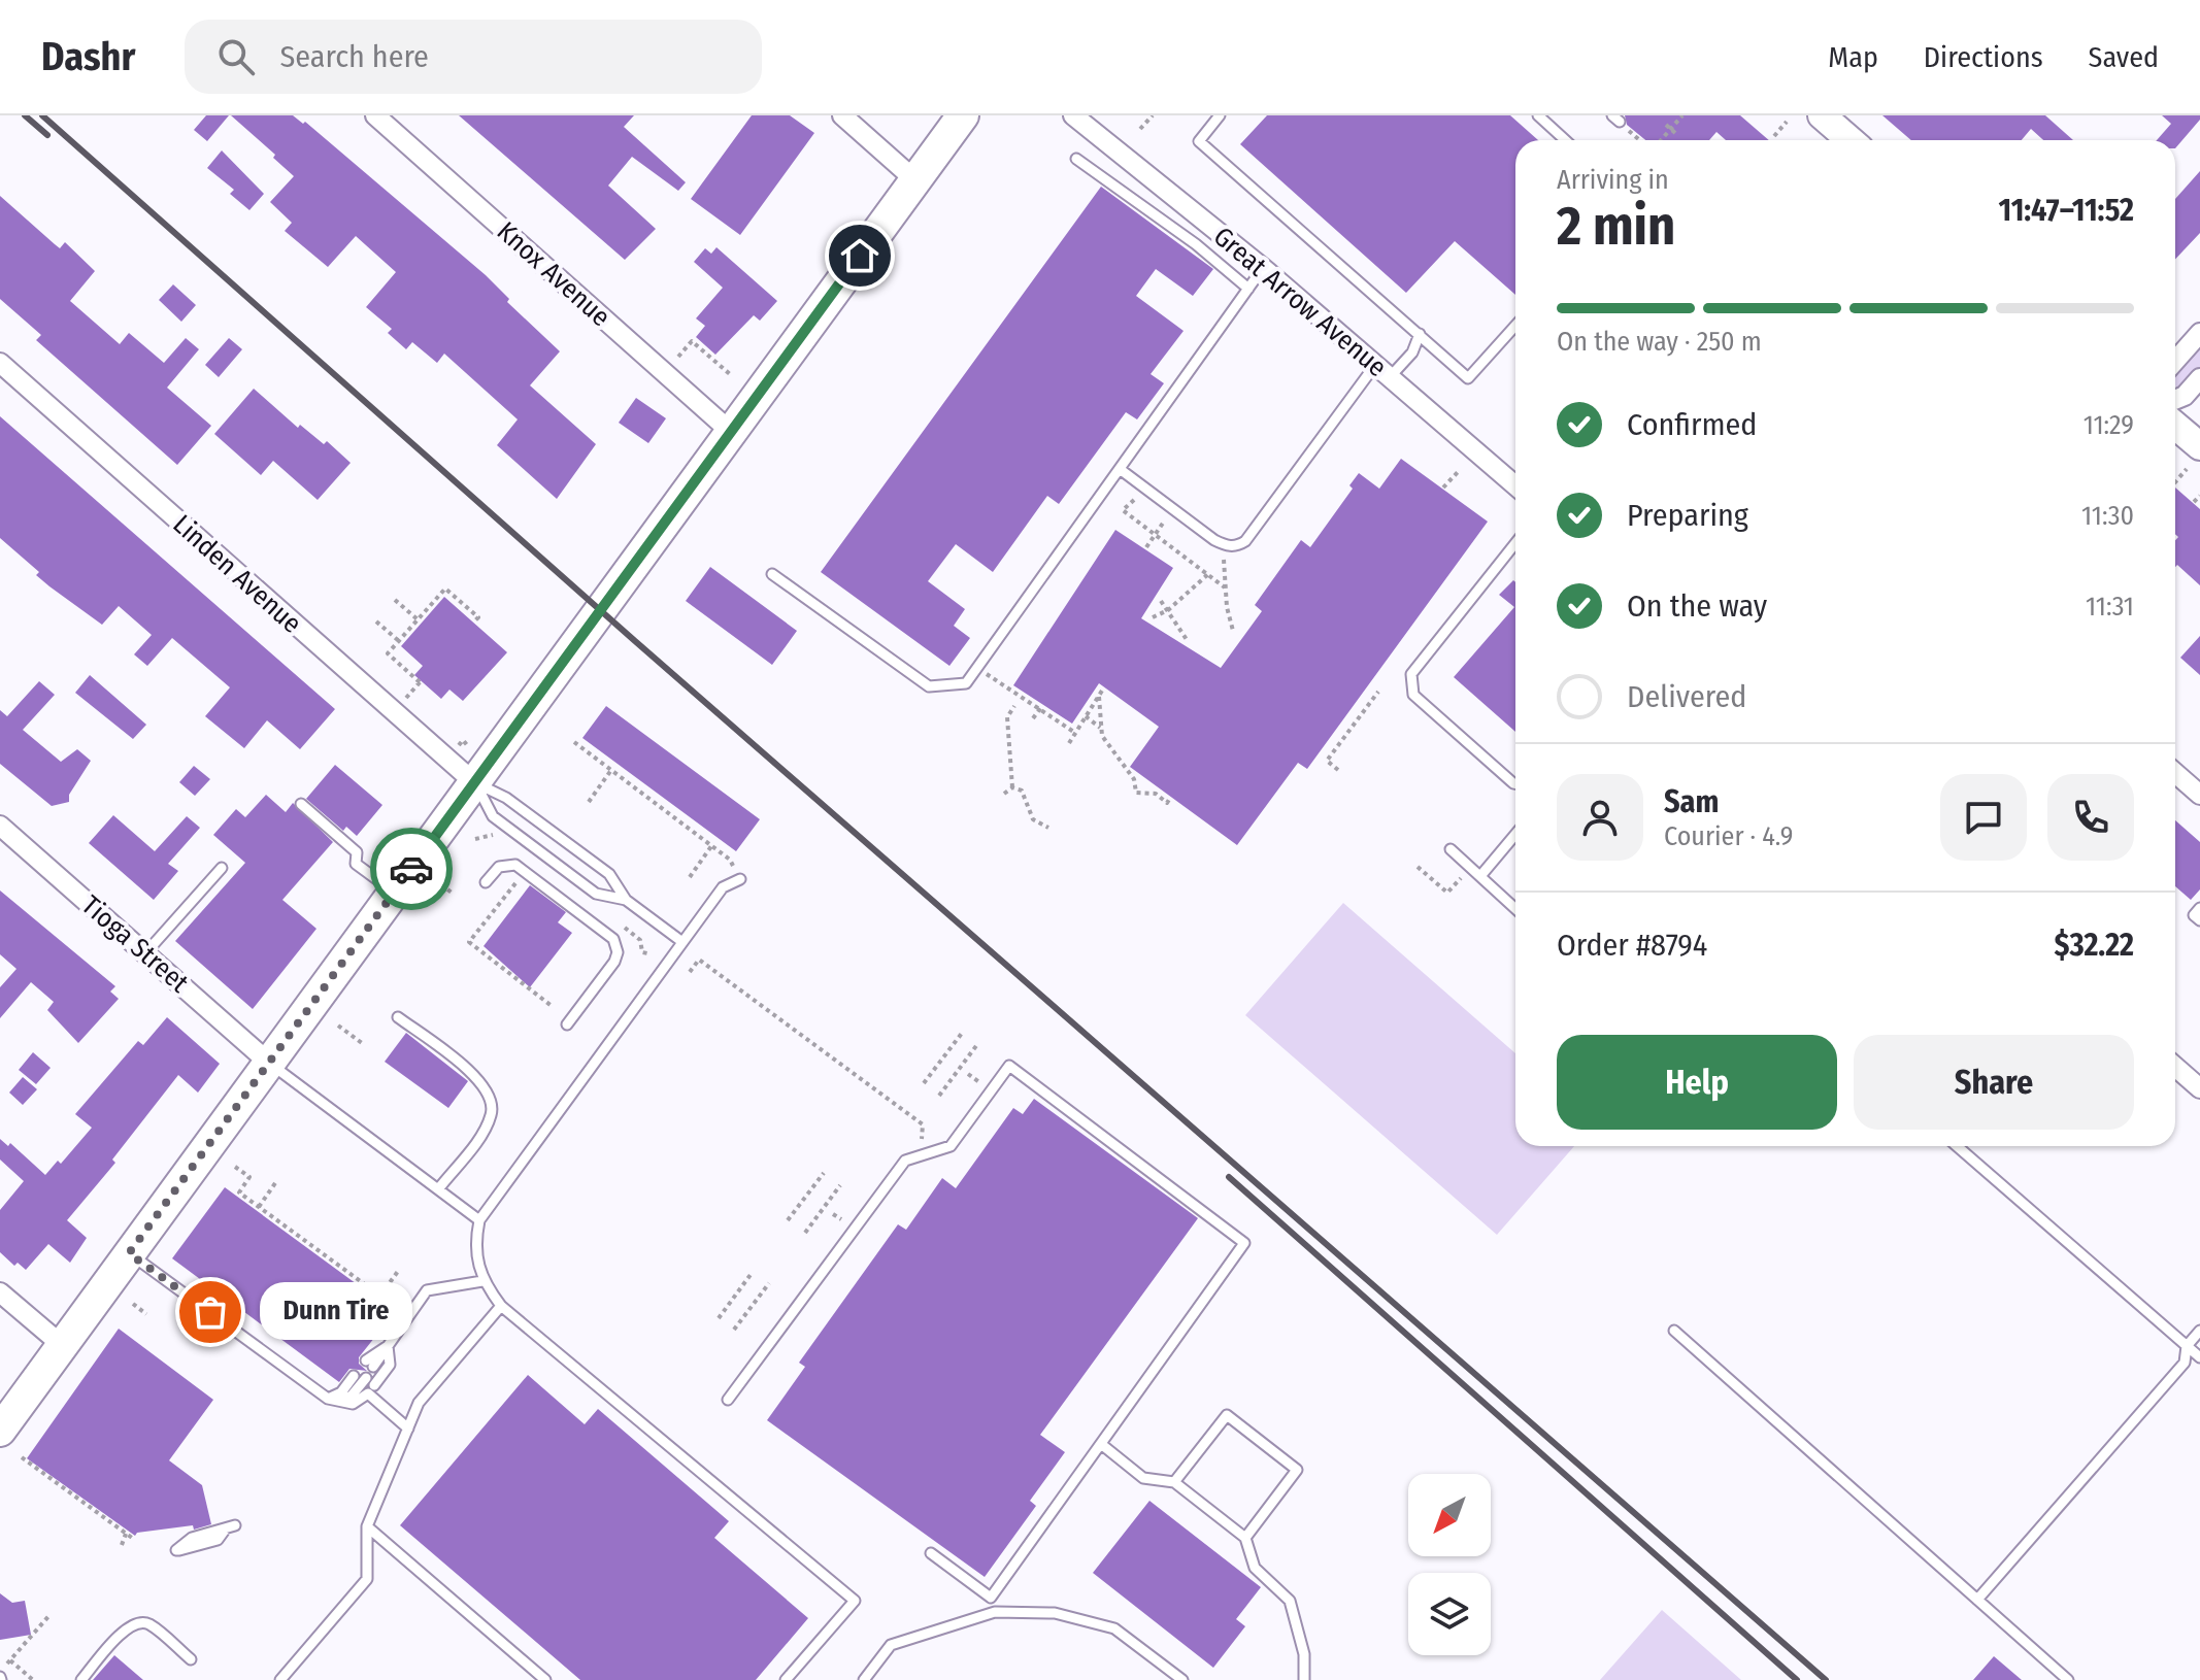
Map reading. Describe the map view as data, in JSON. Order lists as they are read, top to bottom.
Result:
{
  "streets": {
    "street": [
      "Knox Avenue",
      "Great Arrow Avenue",
      "Linden Avenue",
      "Tioga Street"
    ]
  },
  "places": ["Dunn Tire"],
  "north": "bottom left",
  "page": {
    "header": "Dashr",
    "search": "Search here",
    "nav": ["Map", "Directions", "Saved"],
    "heading": ["2 min", "Arriving in", "11:47–11:52"],
    "panel": [
      "Sam",
      "Courier · 4.9",
      "Order #8794",
      "$32.22"
    ],
    "bar": "On the way · 250 m",
    "list": [
      ["Confirmed", "11:29"],
      ["Preparing", "11:30"],
      ["On the way", "11:31"],
      "Delivered"
    ],
    "buttons": ["Help", "Share"],
    "bubble": "Dunn Tire"
  }
}
